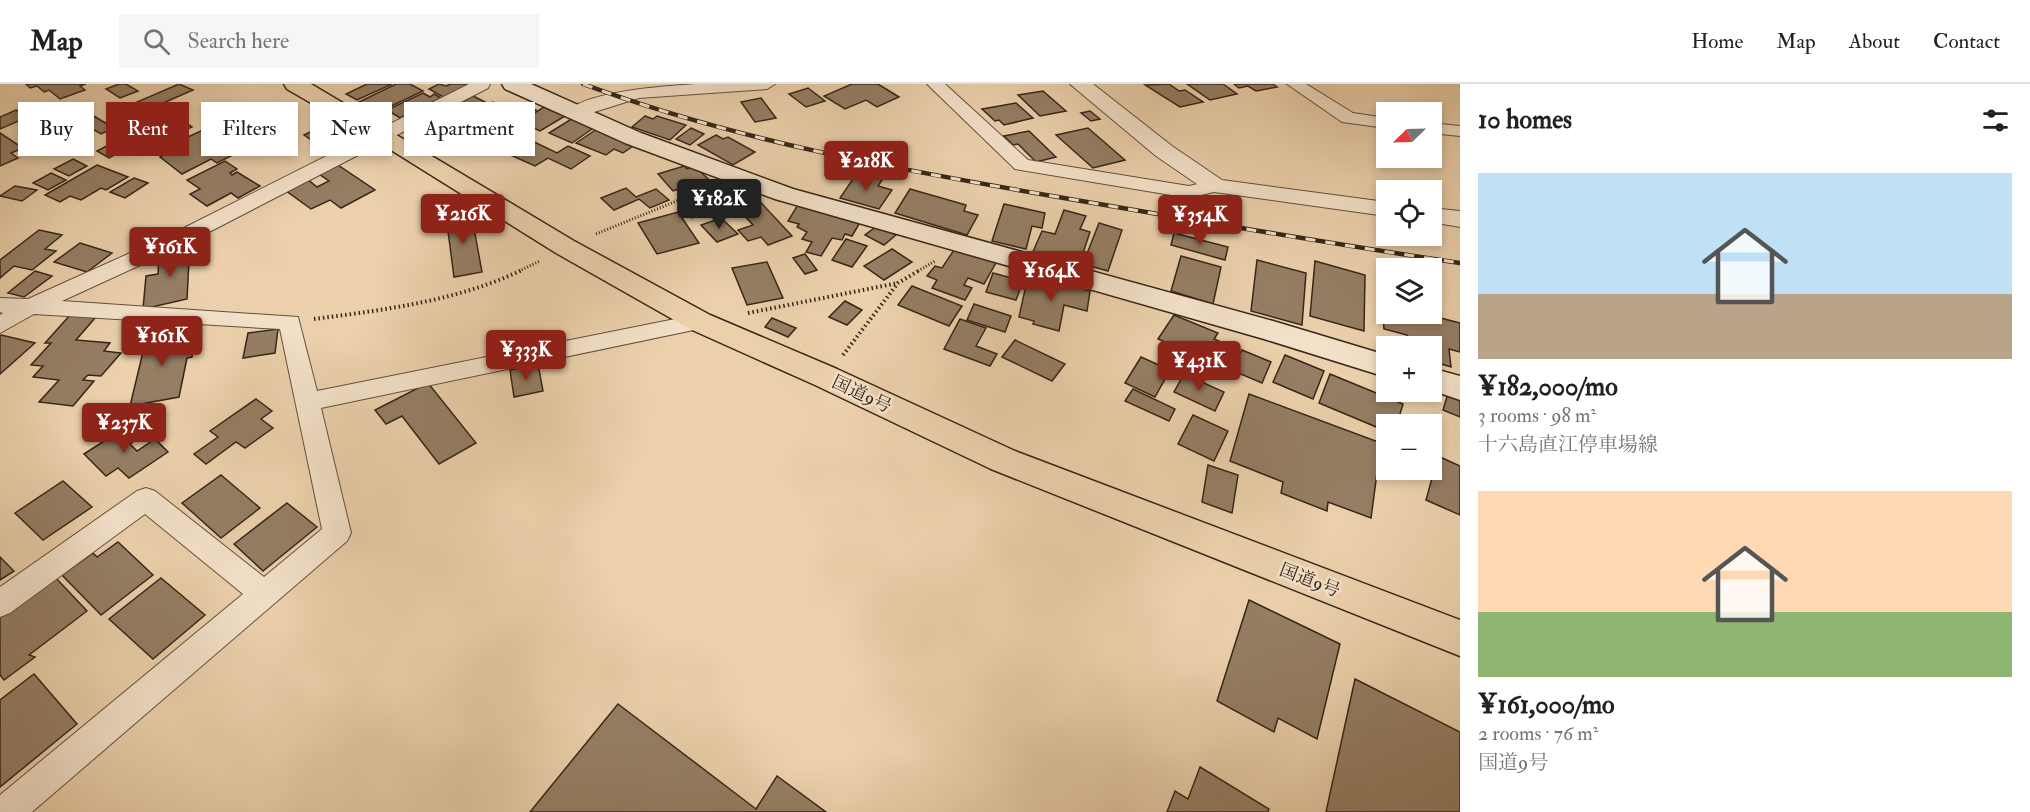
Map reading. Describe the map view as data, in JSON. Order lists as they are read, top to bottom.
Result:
{
  "streets": {
    "highway": ["国道9号"]
  },
  "north": "bottom left",
  "page": {
    "header": "Map",
    "search": "Search here",
    "nav": [
      "Home",
      "Map",
      "About",
      "Contact"
    ],
    "heading": "10 homes",
    "map_buttons": ["+", "−"],
    "chip": [
      "Buy",
      "Rent",
      "Filters",
      "New",
      "Apartment"
    ],
    "price": [
      "¥218K",
      "¥182K",
      "¥216K",
      "¥354K",
      "¥161K",
      "¥164K",
      "¥161K",
      "¥333K",
      "¥431K",
      "¥237K"
    ],
    "list": [
      {
        "name": "¥182,000/mo",
        "note": "3 rooms · 98 m² · 十六島直江停車場線"
      },
      {
        "name": "¥161,000/mo",
        "note": "2 rooms · 76 m² · 国道9号"
      }
    ]
  }
}
